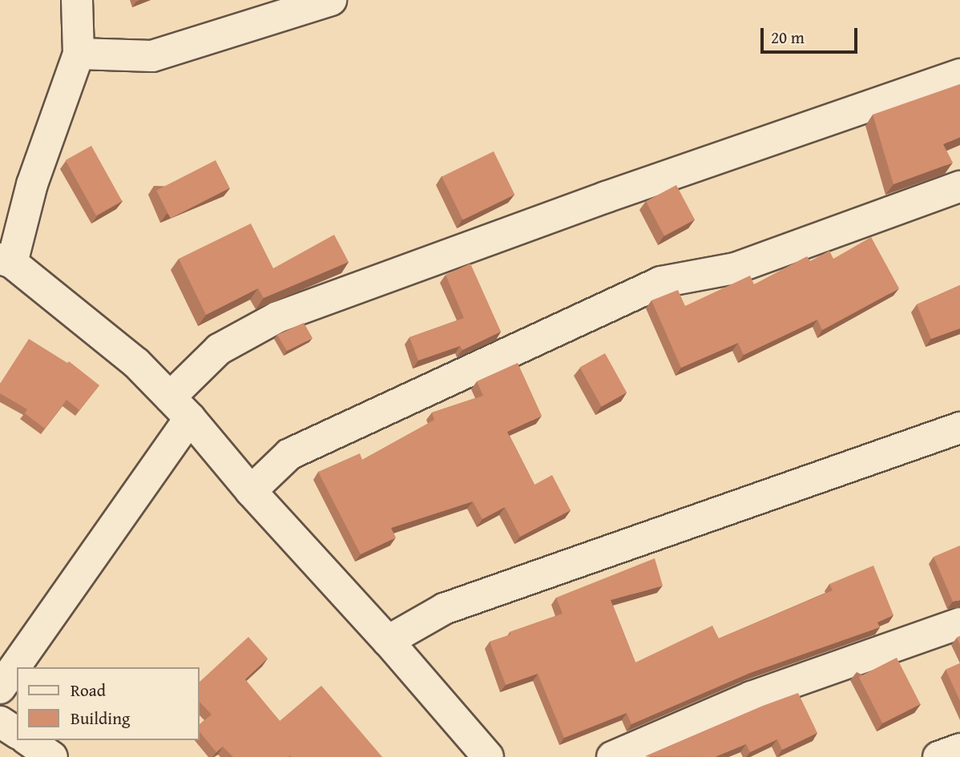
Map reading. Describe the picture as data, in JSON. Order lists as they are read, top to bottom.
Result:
{
  "legend": ["Road", "Building"],
  "scale_bar": "20 m"
}
